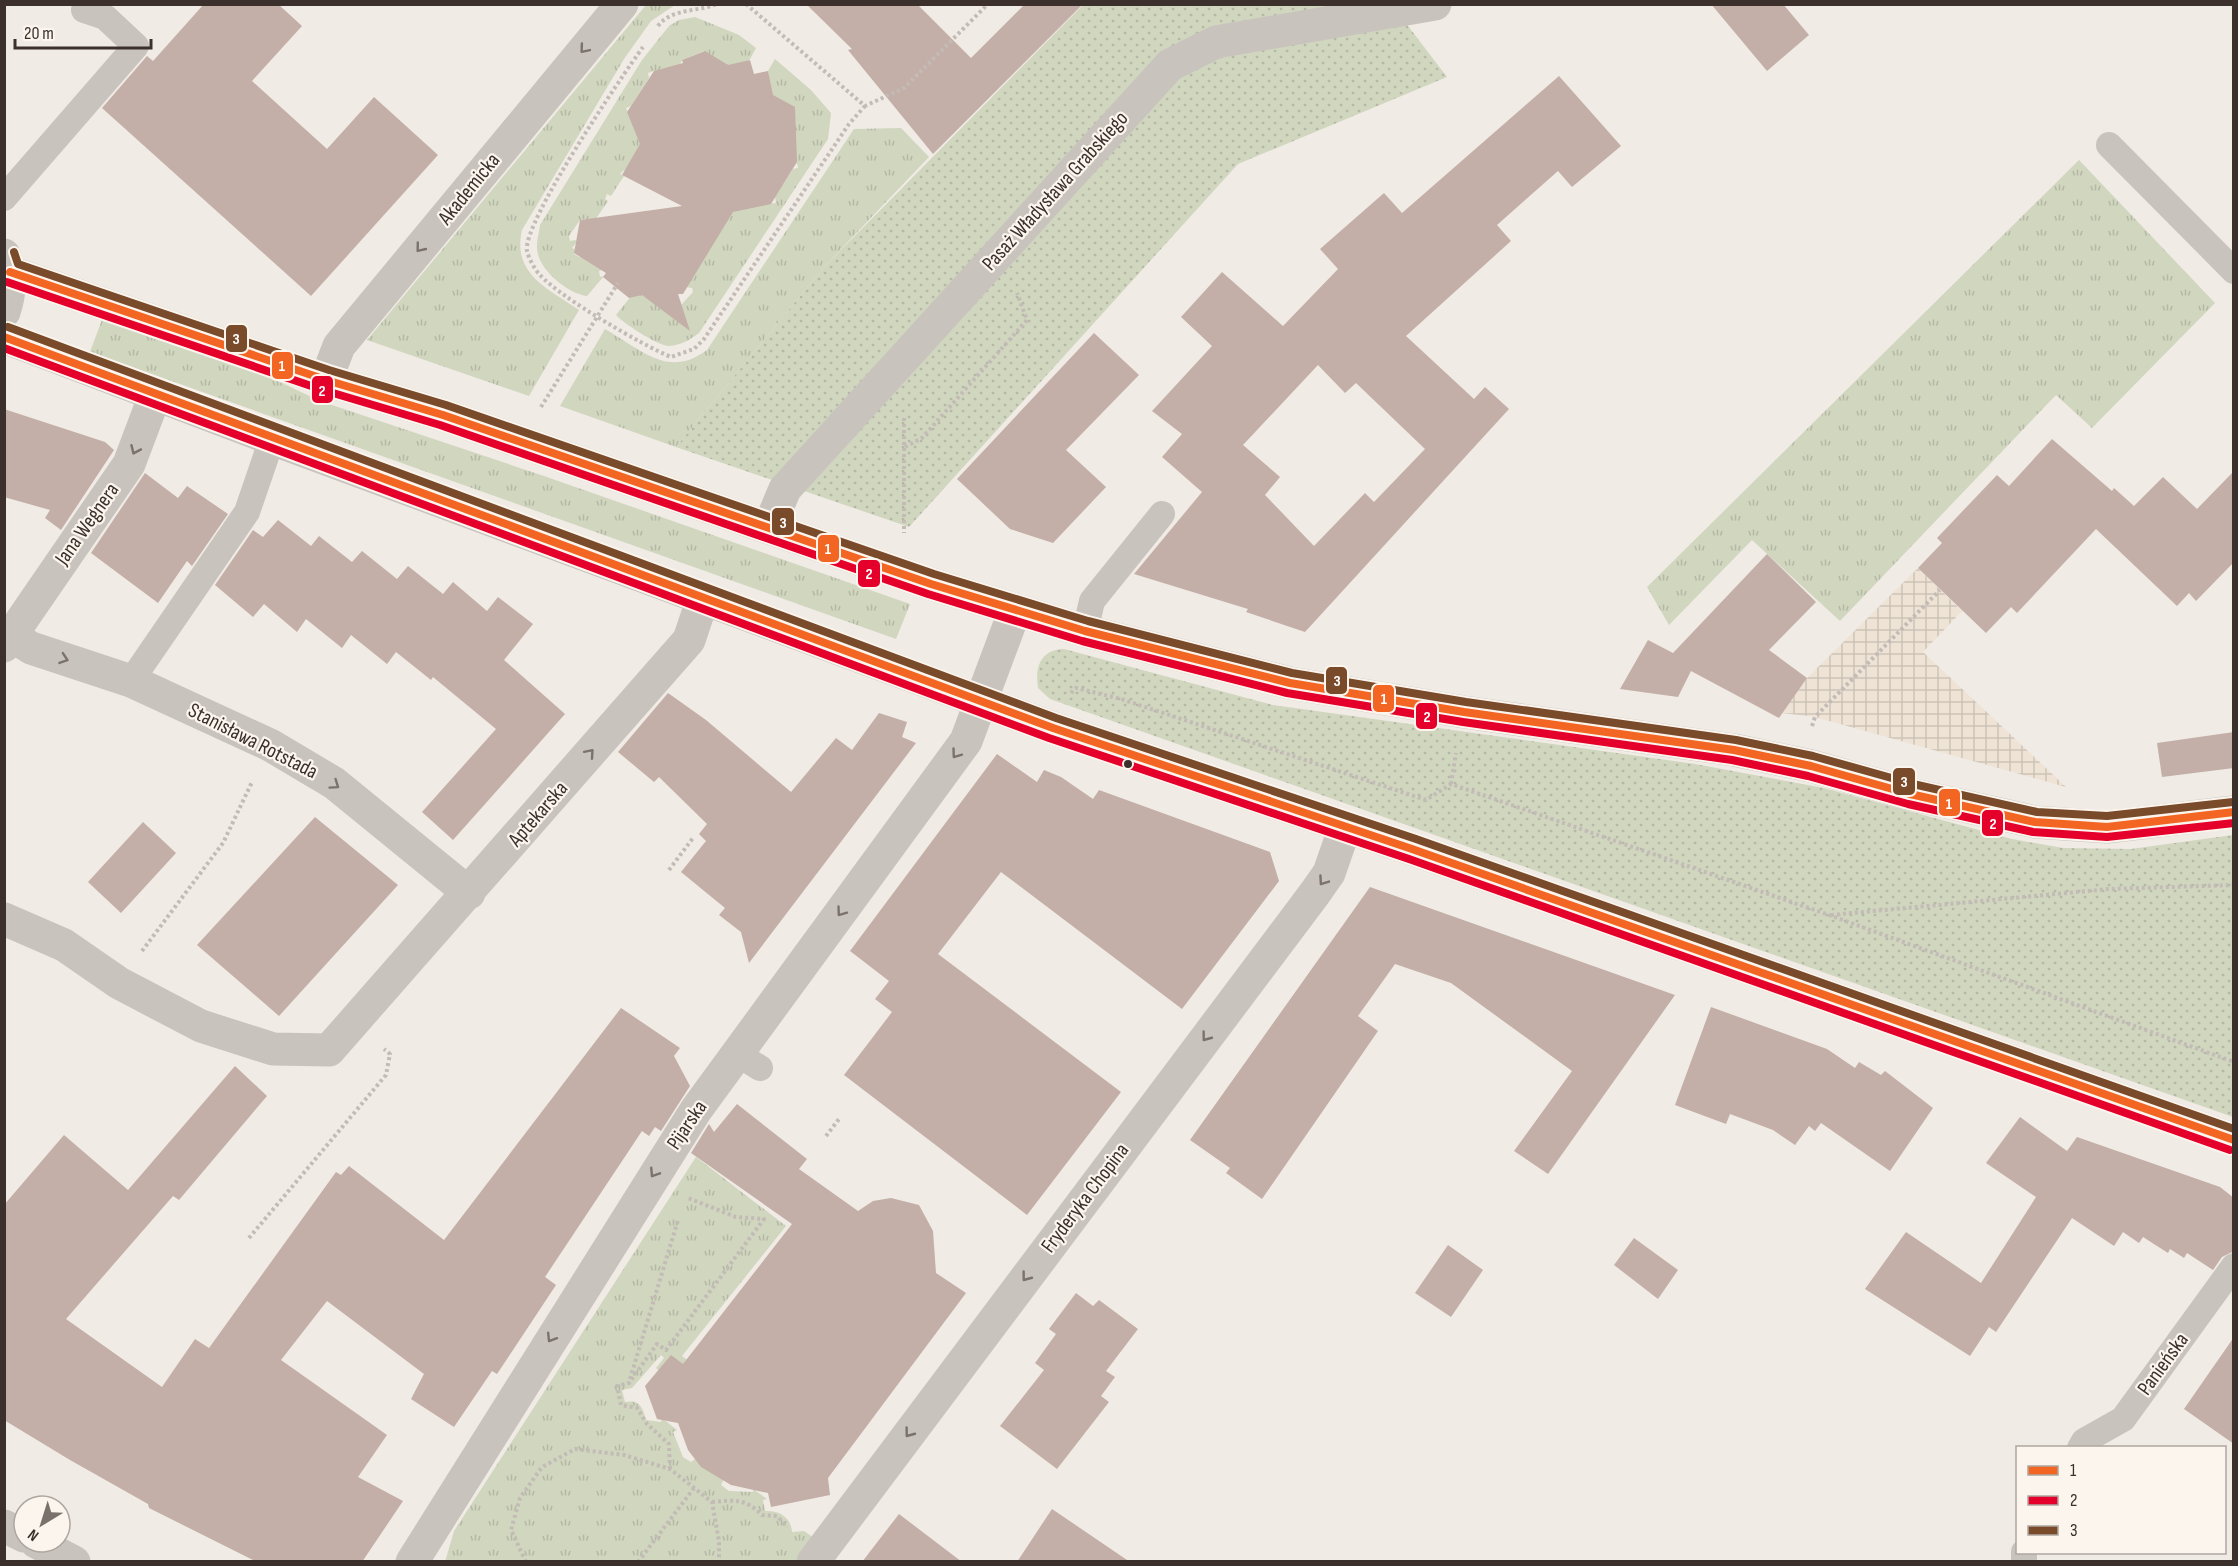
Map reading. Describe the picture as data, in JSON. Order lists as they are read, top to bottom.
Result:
{
  "streets": {
    "street": [
      "Akademicka",
      "Pasaż Władysława Grabskiego",
      "Jana Wegnera",
      "Stanisława Rotstada",
      "Aptekarska",
      "Pijarska",
      "Fryderyka Chopina"
    ],
    "lane": ["Panieńska"]
  },
  "crossings": [
    ["Jana Wegnera", "Stanisława Rotstada"],
    ["Stanisława Rotstada", "Aptekarska"]
  ],
  "one_way": [
    "Akademicka",
    "Jana Wegnera",
    "Aptekarska",
    "Pijarska",
    "Fryderyka Chopina"
  ],
  "lines": ["transit line 3", "transit line 1", "transit line 2"],
  "legend": ["1", "2", "3"],
  "scale_bar": "20 m",
  "north": "bottom left"
}
